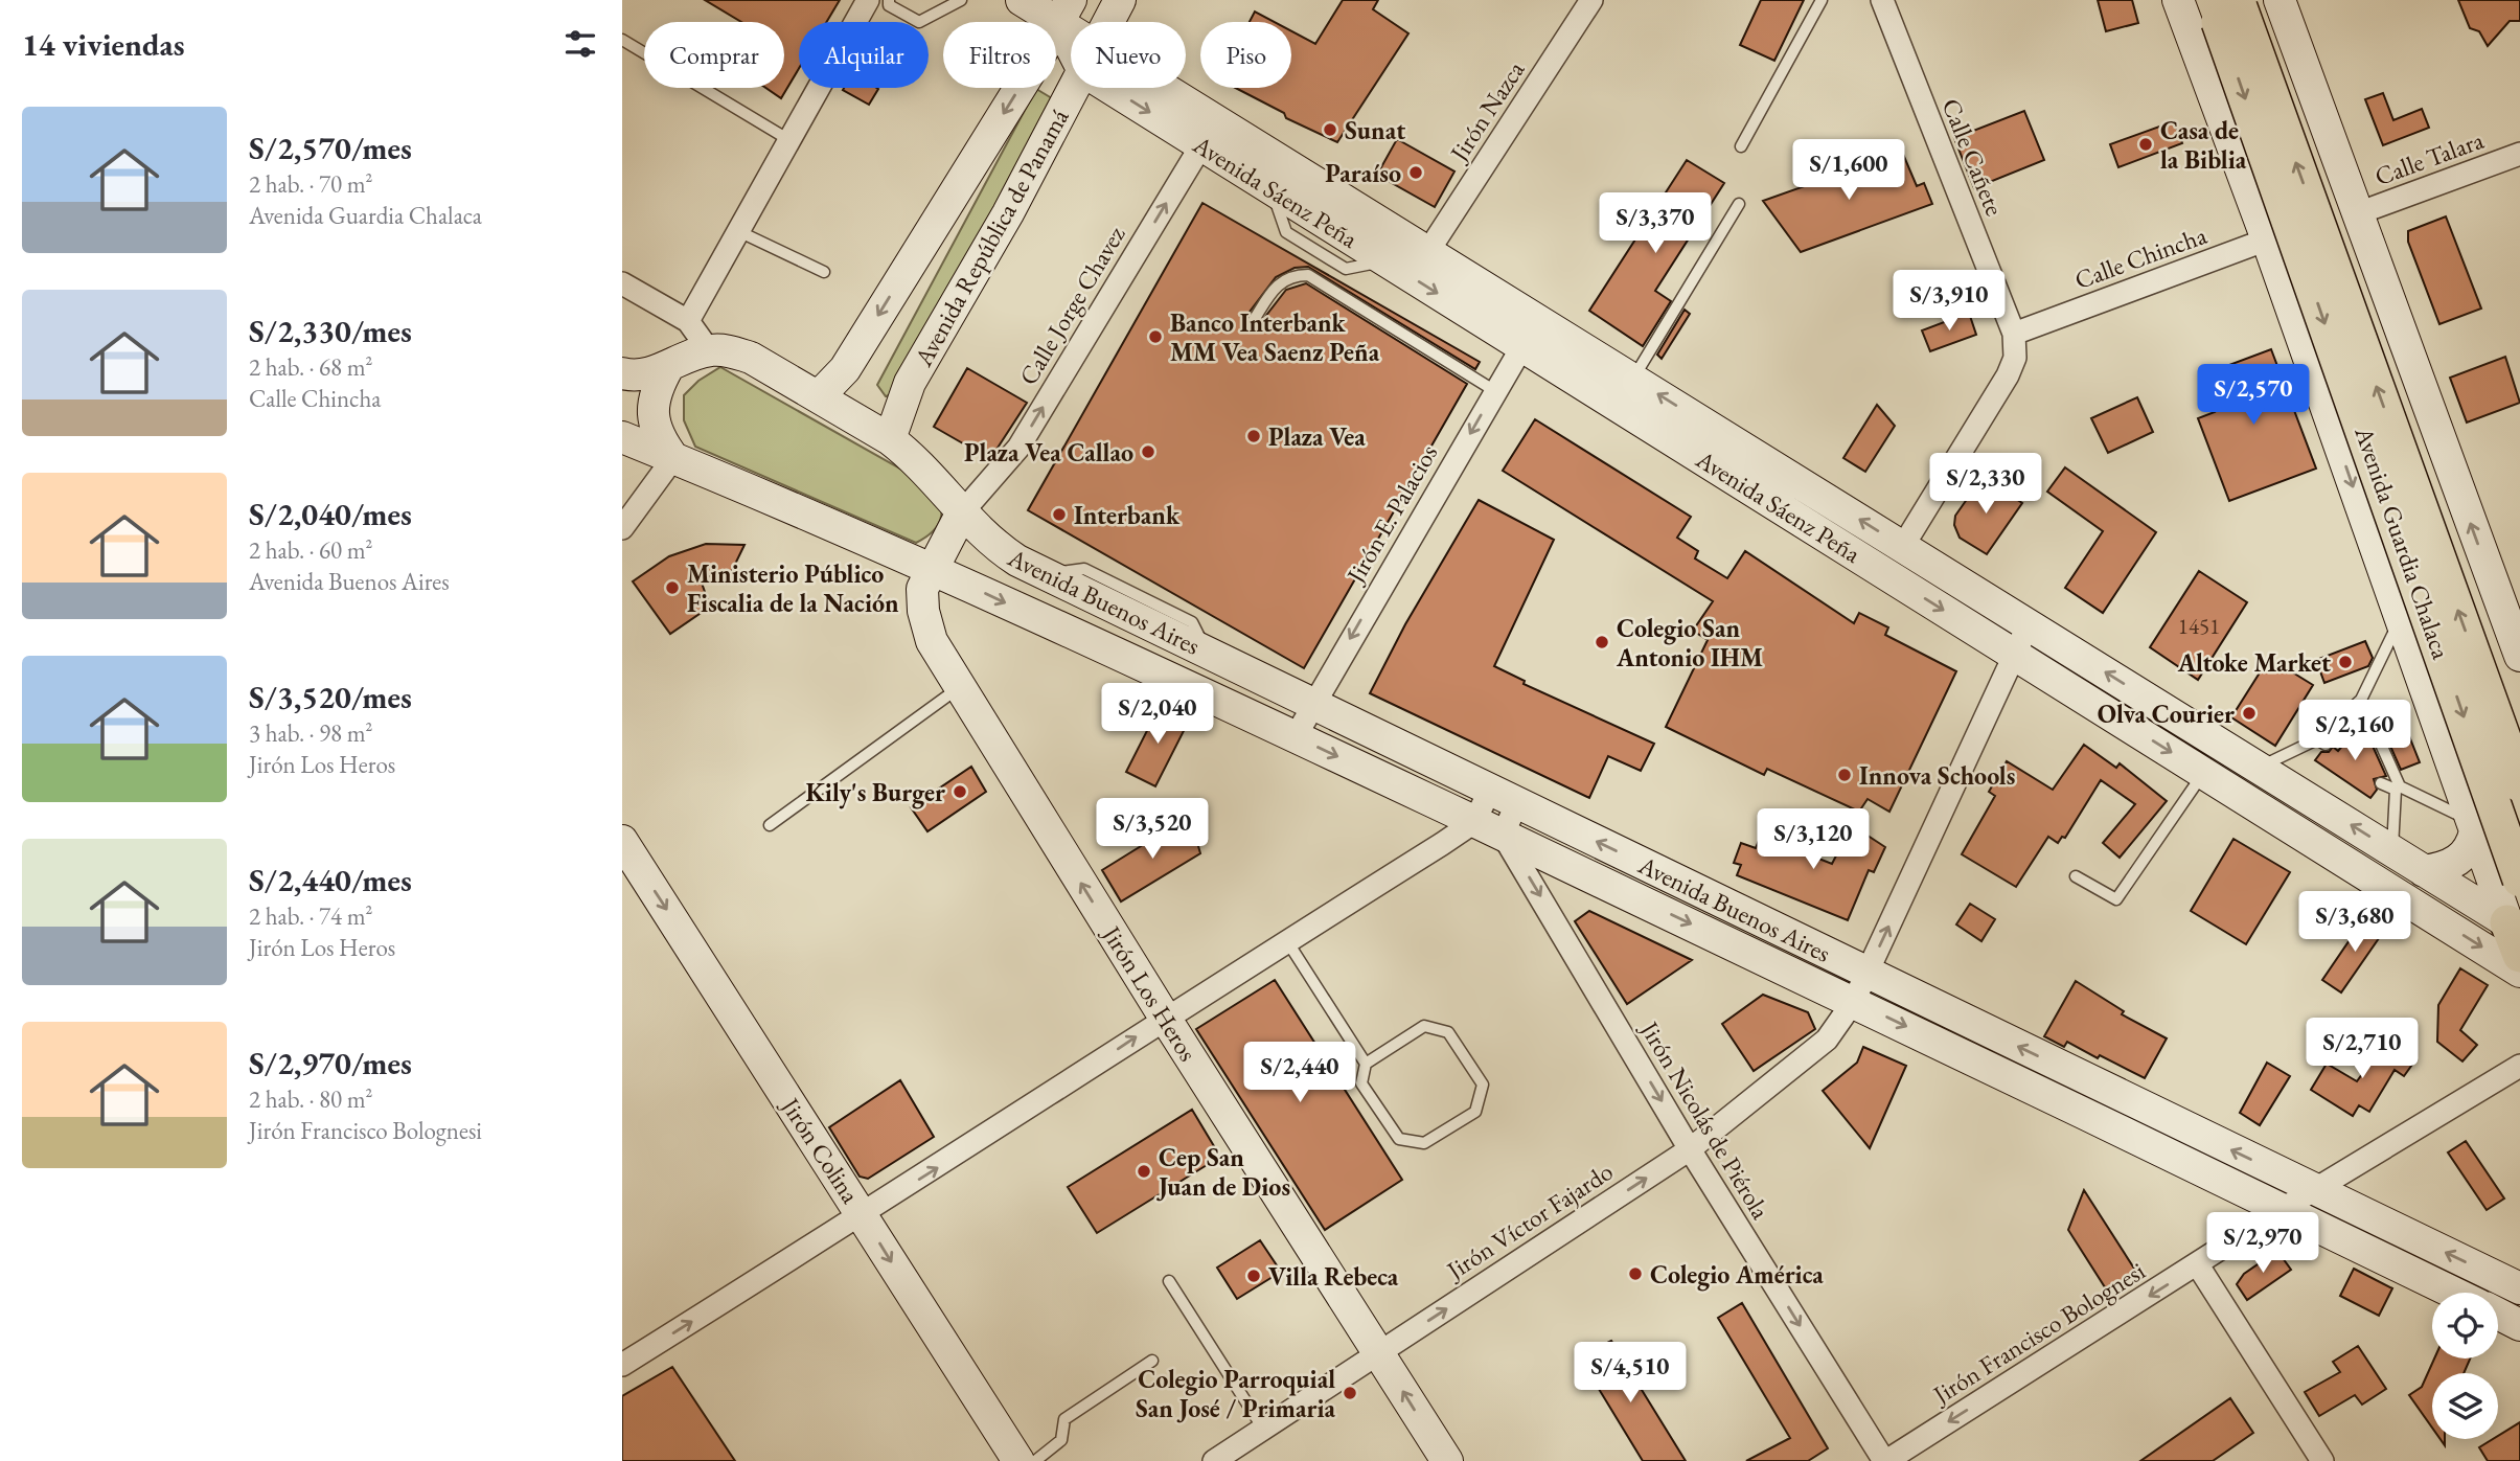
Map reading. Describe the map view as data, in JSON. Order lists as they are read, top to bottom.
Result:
{
  "streets": {
    "main road": [
      "Avenida Sáenz Peña",
      "Avenida República de Panamá",
      "Avenida Guardia Chalaca",
      "Avenida Buenos Aires",
      "Jirón Los Heros",
      "Jirón Colina"
    ],
    "street": [
      "Jirón Nazca",
      "Calle Cañete",
      "Calle Talara",
      "Calle Chincha",
      "Calle Jorge Chavez",
      "Jirón E. Palacios",
      "Jirón Nicolás de Piérola",
      "Jirón Víctor Fajardo",
      "Jirón Francisco Bolognesi"
    ]
  },
  "crossings": [
    ["Jirón Nazca", "Avenida Sáenz Peña"],
    ["Calle Cañete", "Calle Chincha"],
    ["Avenida Sáenz Peña", "Calle Jorge Chavez"],
    ["Avenida Sáenz Peña", "Jirón E. Palacios"],
    ["Avenida Sáenz Peña", "Avenida Guardia Chalaca"],
    ["Avenida Sáenz Peña", "Jirón Víctor Fajardo"],
    ["Avenida República de Panamá", "Avenida Buenos Aires"],
    ["Calle Chincha", "Avenida Guardia Chalaca"],
    ["Calle Jorge Chavez", "Avenida Buenos Aires"],
    ["Calle Jorge Chavez", "Jirón Los Heros"],
    ["Jirón E. Palacios", "Avenida Buenos Aires"],
    ["Avenida Buenos Aires", "Jirón Los Heros"],
    ["Avenida Buenos Aires", "Jirón Nicolás de Piérola"],
    ["Avenida Buenos Aires", "Jirón Víctor Fajardo"],
    ["Avenida Buenos Aires", "Jirón Francisco Bolognesi"],
    ["Jirón Los Heros", "Jirón Víctor Fajardo"],
    ["Jirón Nicolás de Piérola", "Jirón Víctor Fajardo"],
    ["Jirón Nicolás de Piérola", "Jirón Francisco Bolognesi"]
  ],
  "one_way": [
    "Calle Jorge Chavez",
    "Jirón E. Palacios",
    "Jirón Los Heros",
    "Jirón Nicolás de Piérola",
    "Jirón Colina",
    "Jirón Víctor Fajardo",
    "Jirón Francisco Bolognesi"
  ],
  "places": [
    "Sunat",
    "Casa de la Biblia",
    "Paraíso",
    "Banco Interbank MM Vea Saenz Peña",
    "Plaza Vea",
    "Plaza Vea Callao",
    "Interbank",
    "Ministerio Público Fiscalia de la Nación",
    "Colegio San Antonio IHM",
    "Altoke Market",
    "Olva Courier",
    "Innova Schools",
    "Kily's Burger",
    "Cep San Juan de Dios",
    "Colegio América",
    "Villa Rebeca",
    "Colegio Parroquial San José / Primaria"
  ],
  "house_numbers": ["1451"],
  "page": {
    "heading": "14 viviendas",
    "chip": [
      "Comprar",
      "Alquilar",
      "Filtros",
      "Nuevo",
      "Piso"
    ],
    "list": [
      {
        "name": "S/2,570/mes",
        "note": "2 hab. · 70 m² · Avenida Guardia Chalaca"
      },
      {
        "name": "S/2,330/mes",
        "note": "2 hab. · 68 m² · Calle Chincha"
      },
      {
        "name": "S/2,040/mes",
        "note": "2 hab. · 60 m² · Avenida Buenos Aires"
      },
      {
        "name": "S/3,520/mes",
        "note": "3 hab. · 98 m² · Jirón Los Heros"
      },
      {
        "name": "S/2,440/mes",
        "note": "2 hab. · 74 m² · Jirón Los Heros"
      },
      {
        "name": "S/2,970/mes",
        "note": "2 hab. · 80 m² · Jirón Francisco Bolognesi"
      }
    ],
    "price": [
      "S/1,600",
      "S/3,370",
      "S/3,910",
      "S/2,570",
      "S/2,330",
      "S/2,040",
      "S/2,160",
      "S/3,520",
      "S/3,120",
      "S/3,680",
      "S/2,710",
      "S/2,440",
      "S/2,970",
      "S/4,510"
    ]
  }
}
